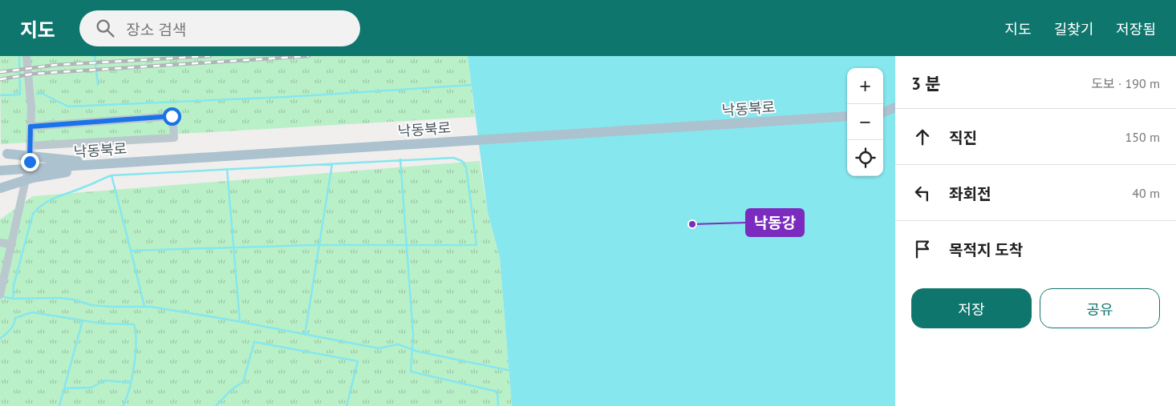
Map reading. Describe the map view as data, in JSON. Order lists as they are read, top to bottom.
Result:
{
  "streets": {
    "main road": ["낙동북로"]
  },
  "places": ["낙동강"],
  "page": {
    "header": "지도",
    "search": "장소 검색",
    "nav": ["지도", "길찾기", "저장됨"],
    "heading": ["3 분", "도보 · 190 m"],
    "map_buttons": ["+", "−"],
    "list": [
      ["직진", "150 m"],
      ["좌회전", "40 m"],
      "목적지 도착"
    ],
    "buttons": ["저장", "공유"]
  }
}
